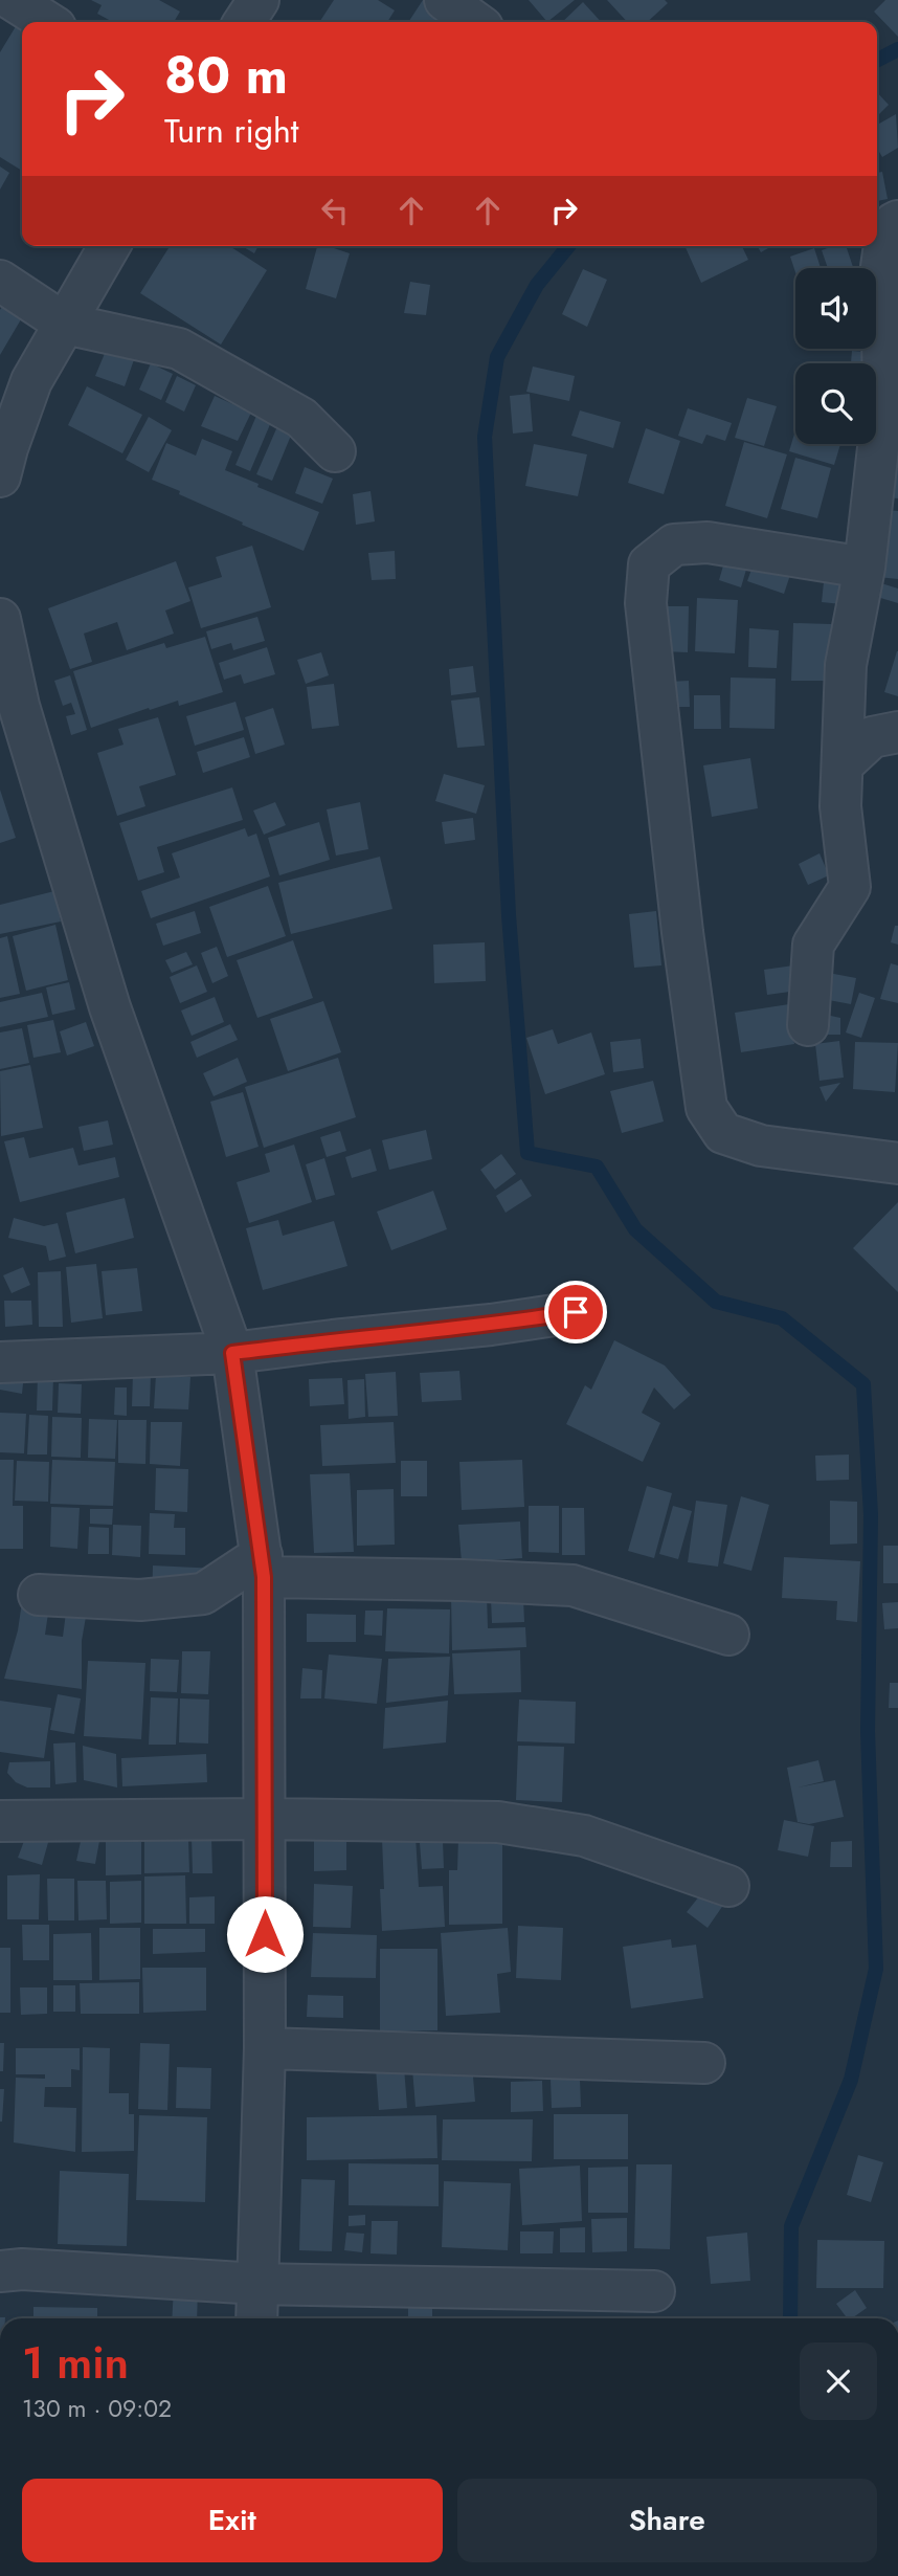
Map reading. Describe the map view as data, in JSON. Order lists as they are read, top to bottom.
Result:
{
  "page": {
    "turn": ["80 m", "Turn right"],
    "heading": ["1 min", "130 m · 09:02"],
    "buttons": ["Exit", "Share"]
  }
}
